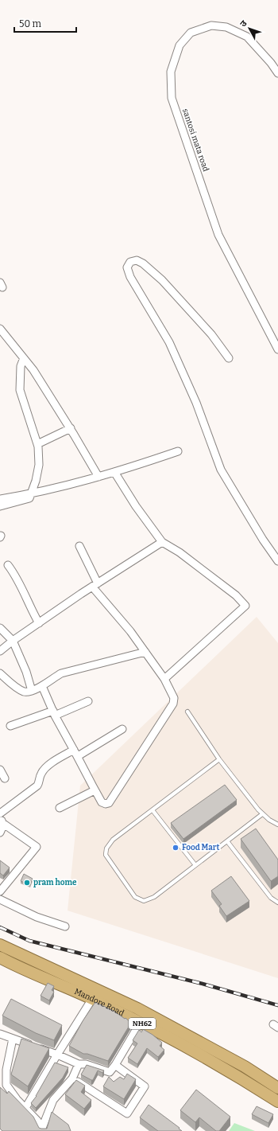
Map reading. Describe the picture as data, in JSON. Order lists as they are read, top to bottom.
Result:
{
  "streets": {
    "highway": ["Mandore Road", "NH62"],
    "street": ["santosi mata road"]
  },
  "places": ["Food Mart", "pram home"],
  "scale_bar": "50 m",
  "north": "top left"
}
